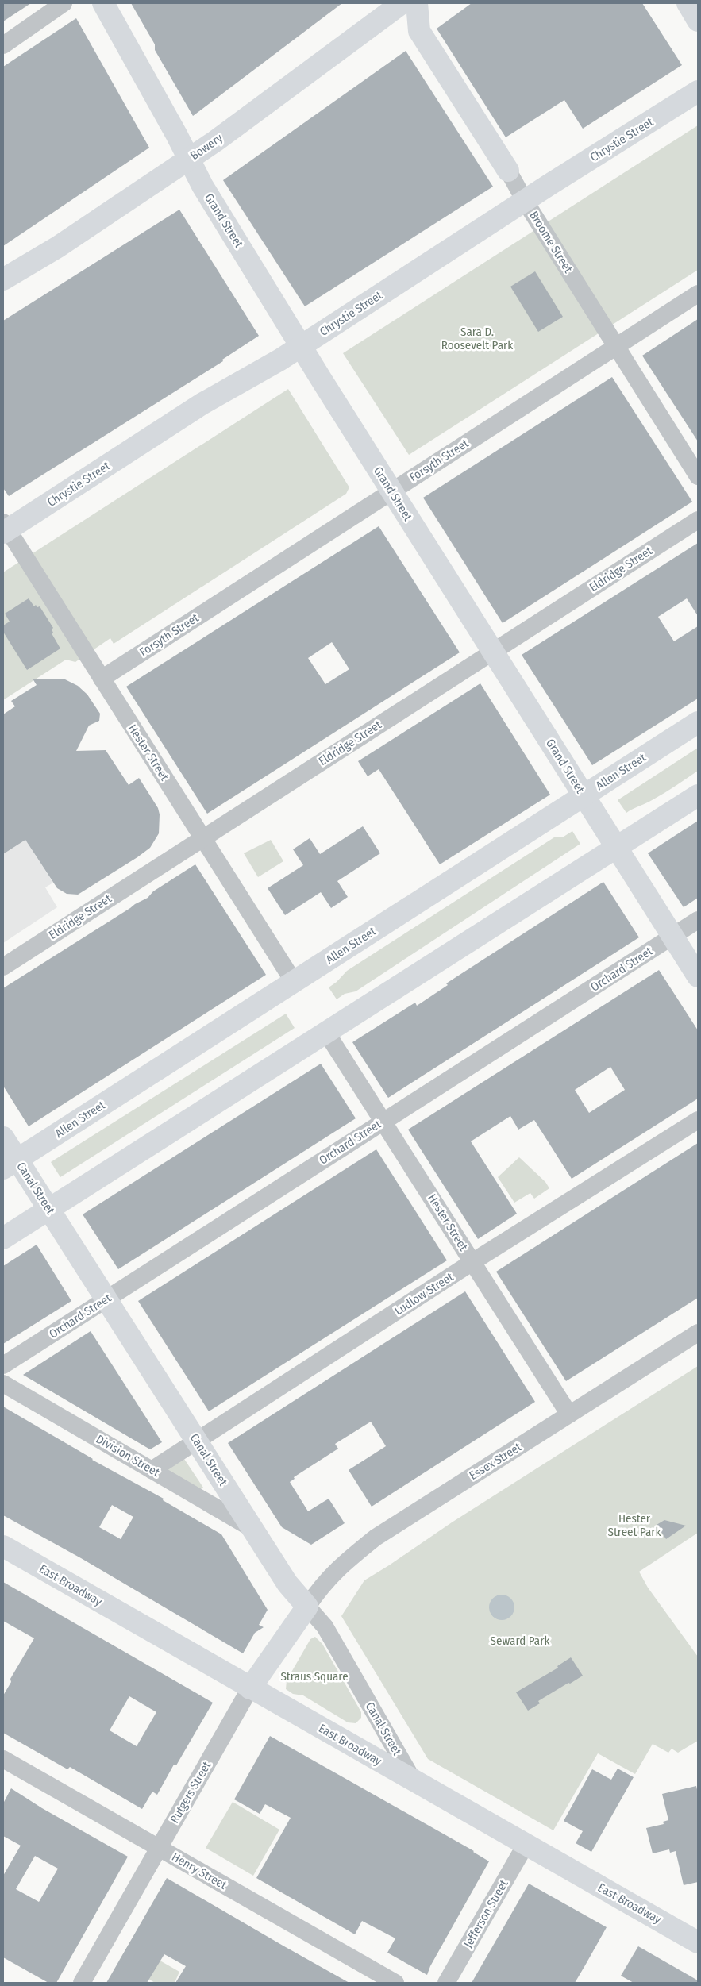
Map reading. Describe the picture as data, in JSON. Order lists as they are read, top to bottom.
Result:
{
  "streets": {
    "main road": [
      "Chrystie Street",
      "Bowery",
      "Grand Street",
      "Broome Street",
      "Allen Street",
      "Canal Street",
      "East Broadway",
      "Rutgers Street"
    ],
    "street": [
      "Forsyth Street",
      "Eldridge Street",
      "Hester Street",
      "Orchard Street",
      "Ludlow Street",
      "Division Street",
      "Essex Street",
      "Henry Street",
      "Jefferson Street"
    ]
  },
  "crossings": [
    ["Chrystie Street", "Grand Street"],
    ["Chrystie Street", "Broome Street"],
    ["Chrystie Street", "Hester Street"],
    ["Bowery", "Grand Street"],
    ["Grand Street", "Forsyth Street"],
    ["Grand Street", "Eldridge Street"],
    ["Grand Street", "Allen Street"],
    ["Grand Street", "Orchard Street"],
    ["Broome Street", "Forsyth Street"],
    ["Forsyth Street", "Hester Street"],
    ["Eldridge Street", "Hester Street"],
    ["Hester Street", "Allen Street"],
    ["Hester Street", "Orchard Street"],
    ["Hester Street", "Ludlow Street"],
    ["Hester Street", "Essex Street"],
    ["Allen Street", "Canal Street"],
    ["Orchard Street", "Canal Street"],
    ["Canal Street", "Ludlow Street"],
    ["Canal Street", "Division Street"],
    ["Canal Street", "Essex Street"],
    ["Canal Street", "East Broadway"],
    ["Canal Street", "Rutgers Street"],
    ["Ludlow Street", "Division Street"],
    ["Essex Street", "Rutgers Street"],
    ["East Broadway", "Rutgers Street"],
    ["East Broadway", "Jefferson Street"],
    ["Rutgers Street", "Henry Street"]
  ],
  "parks": [
    "Sara D. Roosevelt Park",
    "Hester Street Park",
    "Seward Park",
    "Straus Square"
  ]
}
